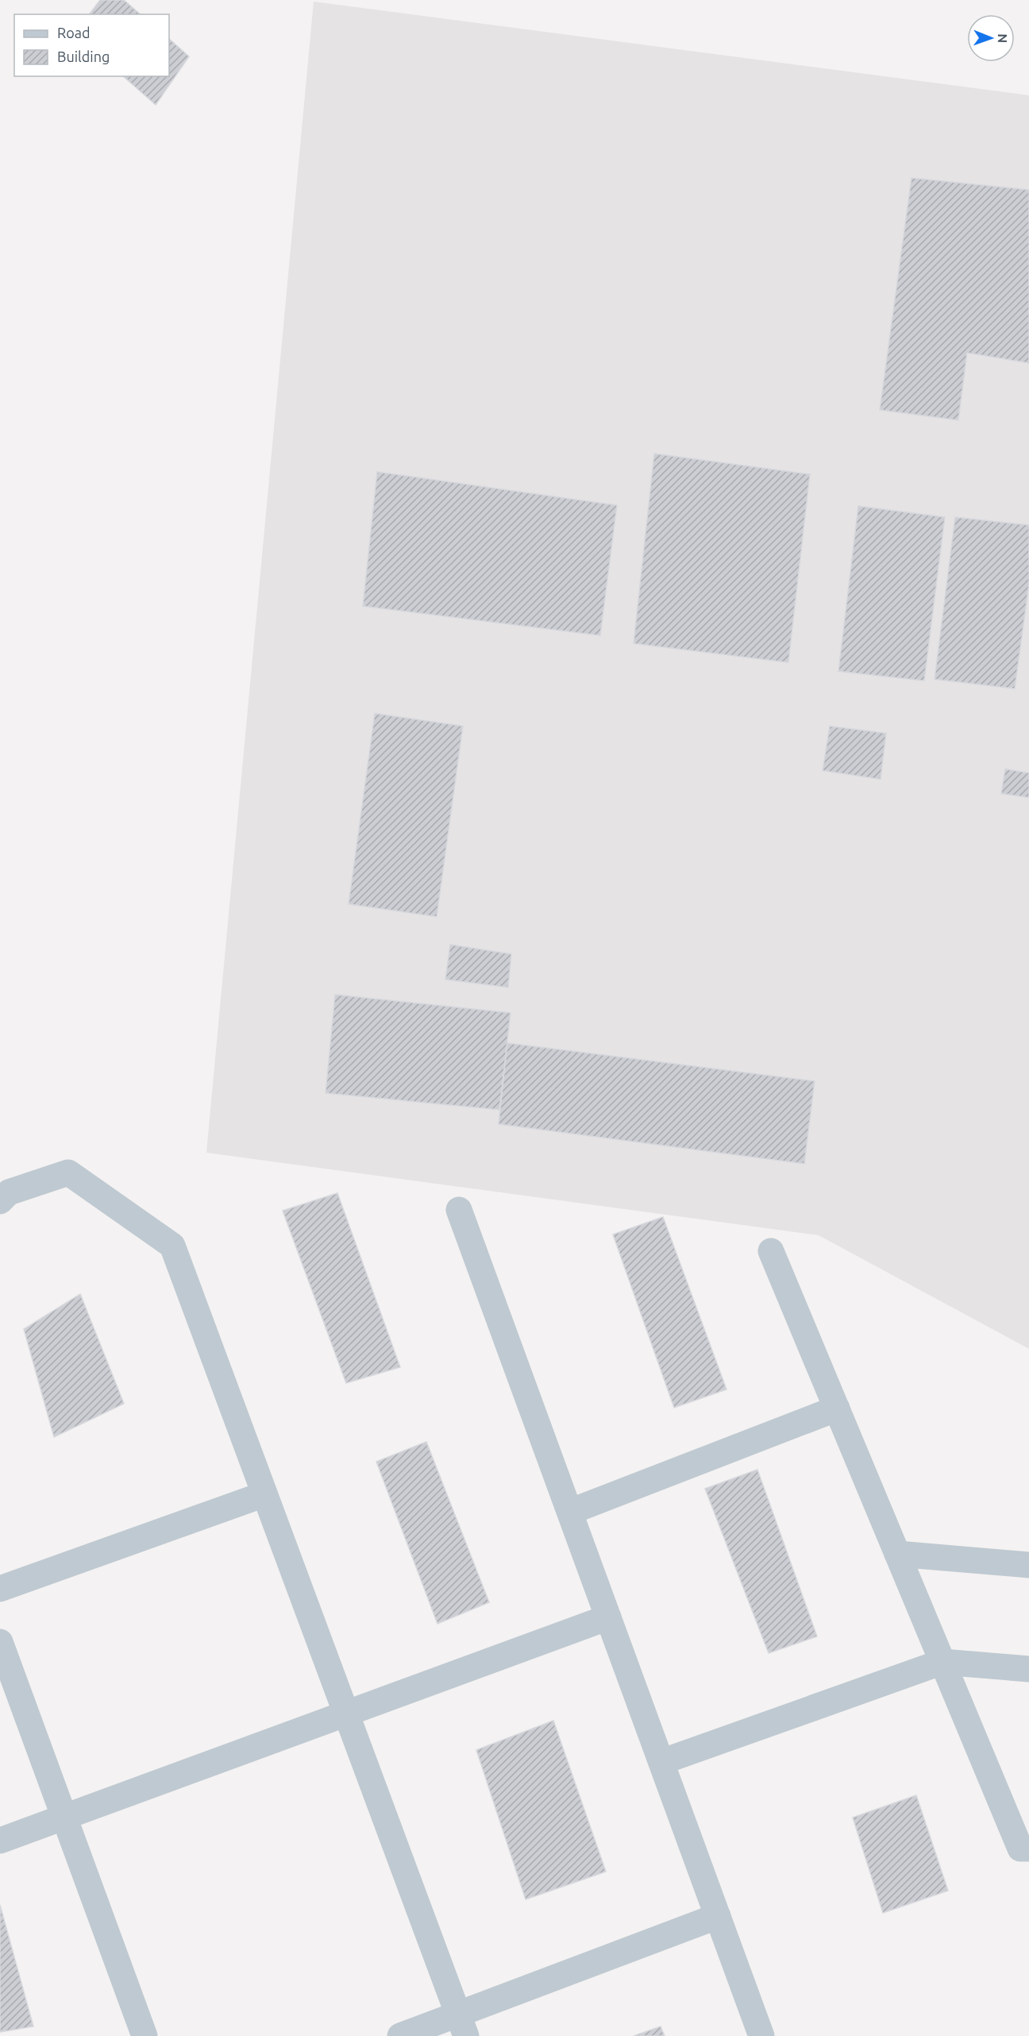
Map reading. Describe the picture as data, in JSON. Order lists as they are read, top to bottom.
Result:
{
  "legend": ["Road", "Building"],
  "north": "right"
}
